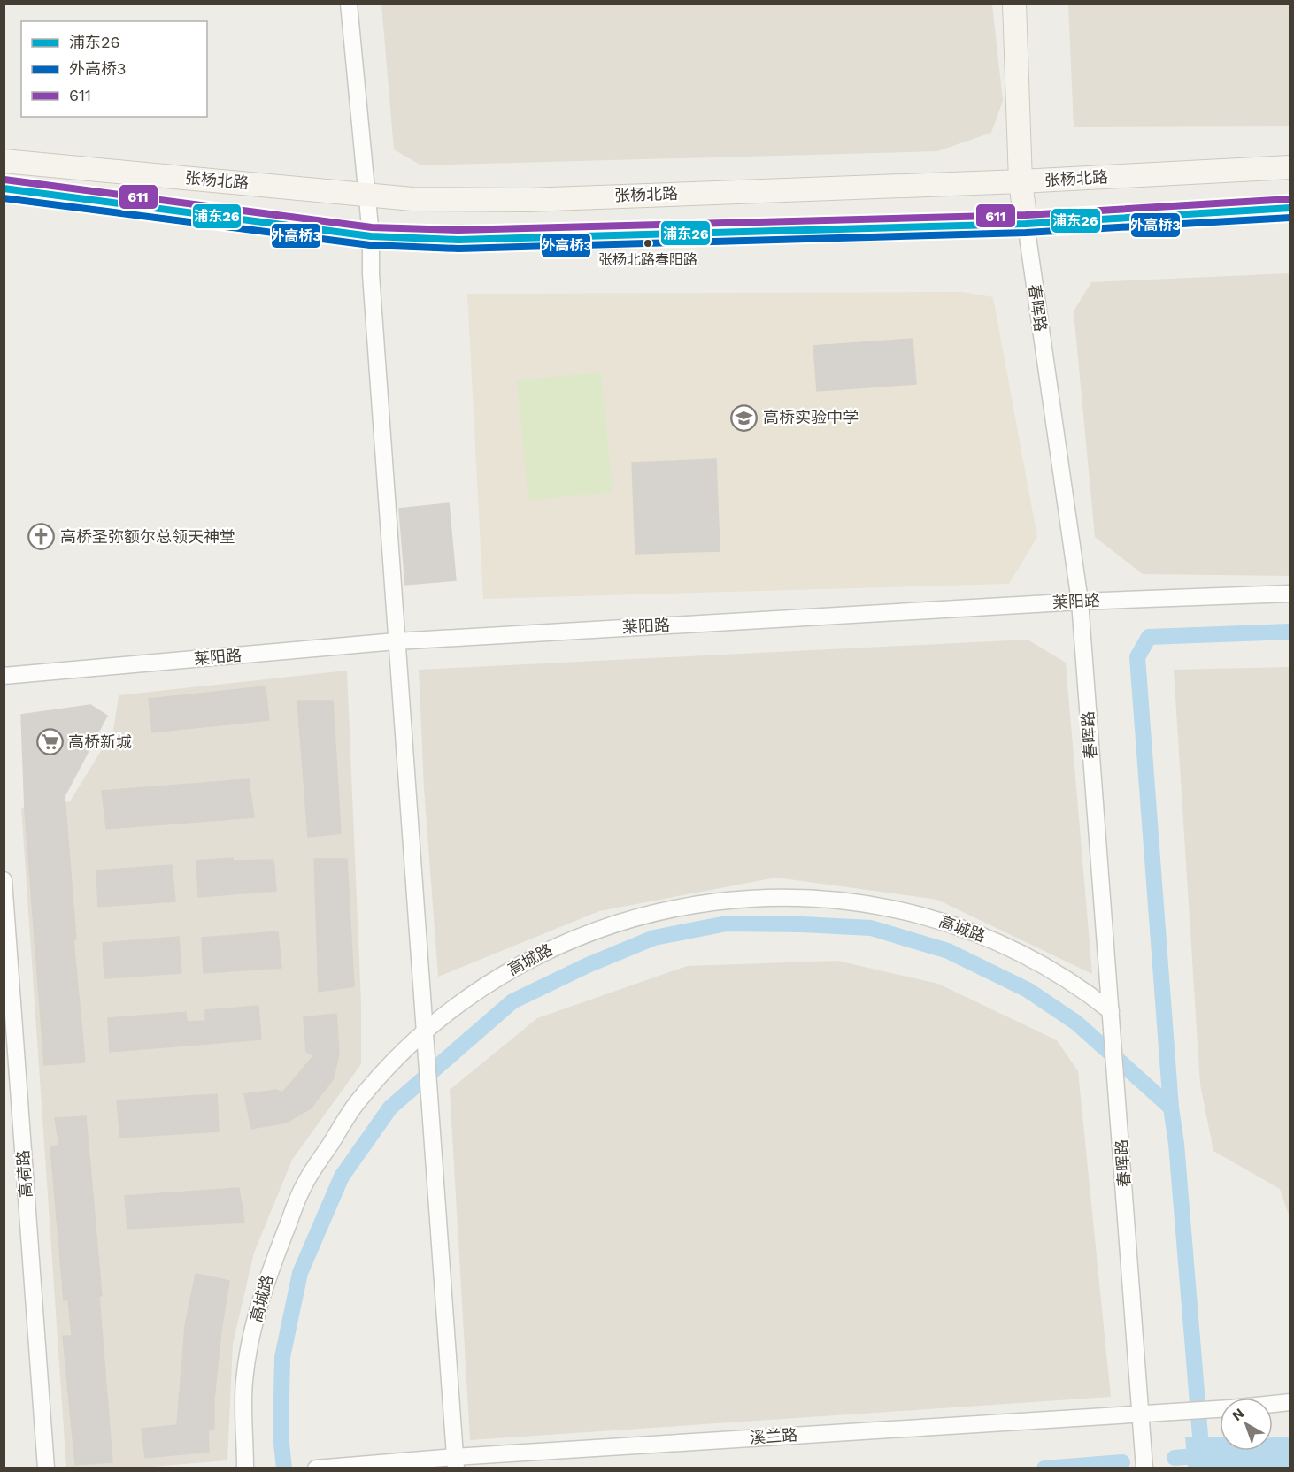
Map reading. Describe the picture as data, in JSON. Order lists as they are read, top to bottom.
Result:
{
  "streets": {
    "main road": ["张杨北路", "春晖路"],
    "street": [
      "莱阳路",
      "高城路",
      "高荷路",
      "溪兰路"
    ]
  },
  "crossings": [
    ["张杨北路", "春晖路"],
    ["春晖路", "莱阳路"],
    ["春晖路", "高城路"],
    ["春晖路", "溪兰路"]
  ],
  "places": {
    "other": ["张杨北路春阳路"],
    "school or university": ["高桥实验中学"],
    "church": ["高桥圣弥额尔总领天神堂"],
    "supermarket": ["高桥新城"]
  },
  "lines": ["transit line 611", "transit line 浦东26", "transit line 外高桥3"],
  "legend": ["浦东26", "外高桥3", "611"],
  "north": "top left"
}
